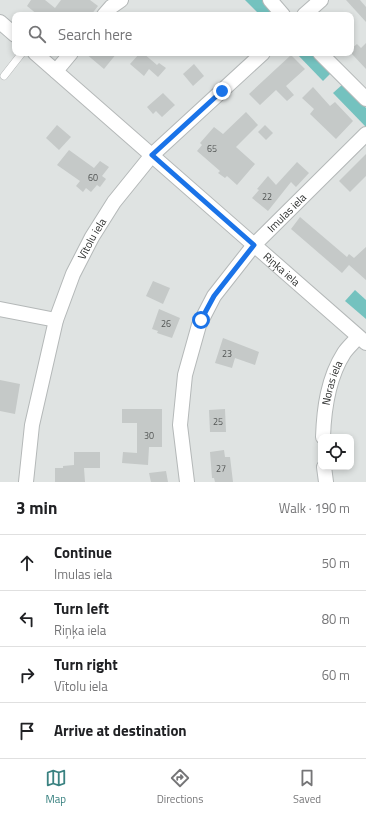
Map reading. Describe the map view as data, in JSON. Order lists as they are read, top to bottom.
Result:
{
  "streets": {
    "street": [
      "Imulas iela",
      "Vītolu iela",
      "Riņķa iela",
      "Noras iela"
    ]
  },
  "crossings": [
    ["Imulas iela", "Riņķa iela"],
    ["Vītolu iela", "Riņķa iela"],
    ["Riņķa iela", "Noras iela"]
  ],
  "house_numbers": [
    "65",
    "60",
    "22",
    "26",
    "23",
    "25",
    "30",
    "27"
  ],
  "page": {
    "search": "Search here",
    "heading": ["3 min", "Walk · 190 m"],
    "list": [
      ["Continue", "Imulas iela", "50 m"],
      ["Turn left", "Riņķa iela", "80 m"],
      ["Turn right", "Vītolu iela", "60 m"],
      "Arrive at destination"
    ],
    "nav": ["Map", "Directions", "Saved"]
  }
}
